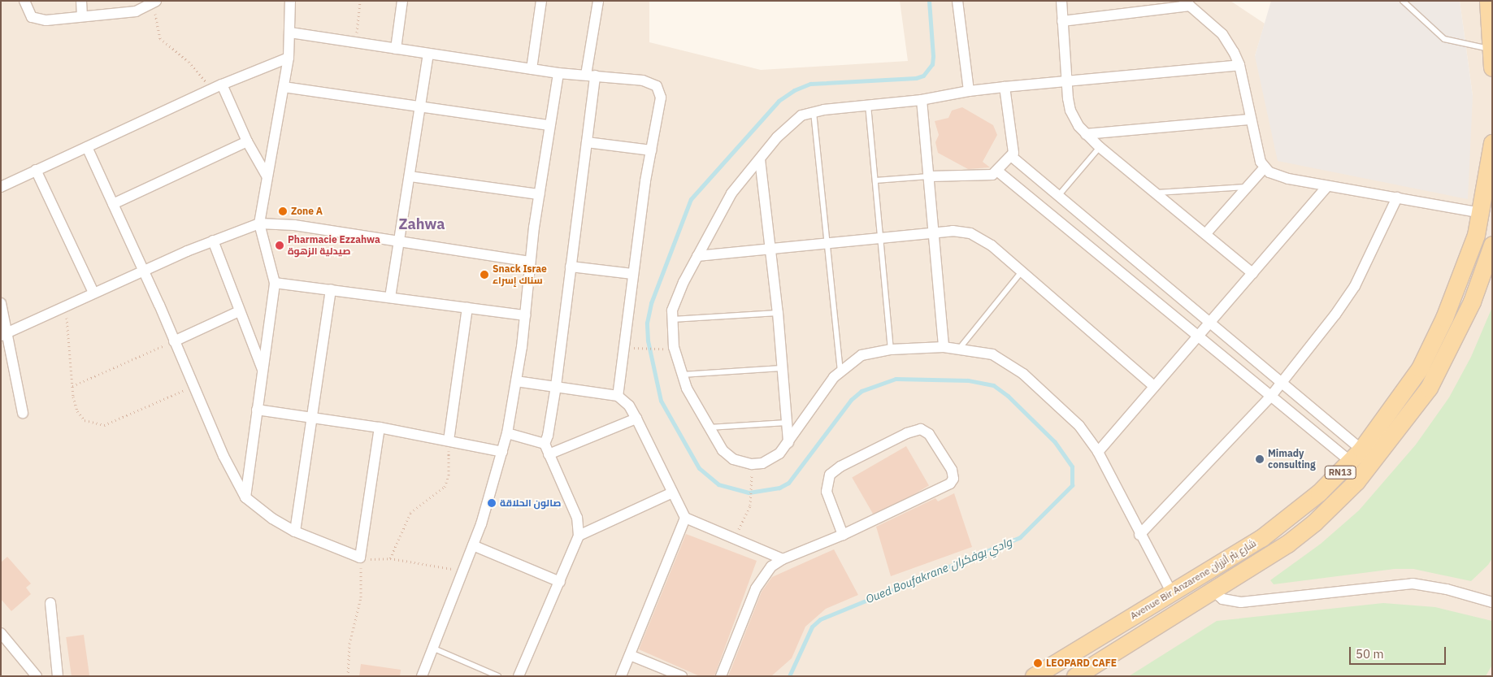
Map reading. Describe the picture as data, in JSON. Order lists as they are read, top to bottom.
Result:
{
  "streets": {
    "main road": ["RN13", "Avenue Bir Anzarene شارع بئر أنزران"]
  },
  "districts": ["Zahwa"],
  "water": ["Oued Boufakrane وادي بوفكران"],
  "places": [
    "Zone A",
    "Pharmacie Ezzahwa صيدلية الزهوة",
    "Snack Israe سناك إسراء",
    "Mimady consulting",
    "صالون الحلاقة",
    "LEOPARD CAFE"
  ],
  "scale_bar": "50 m"
}
